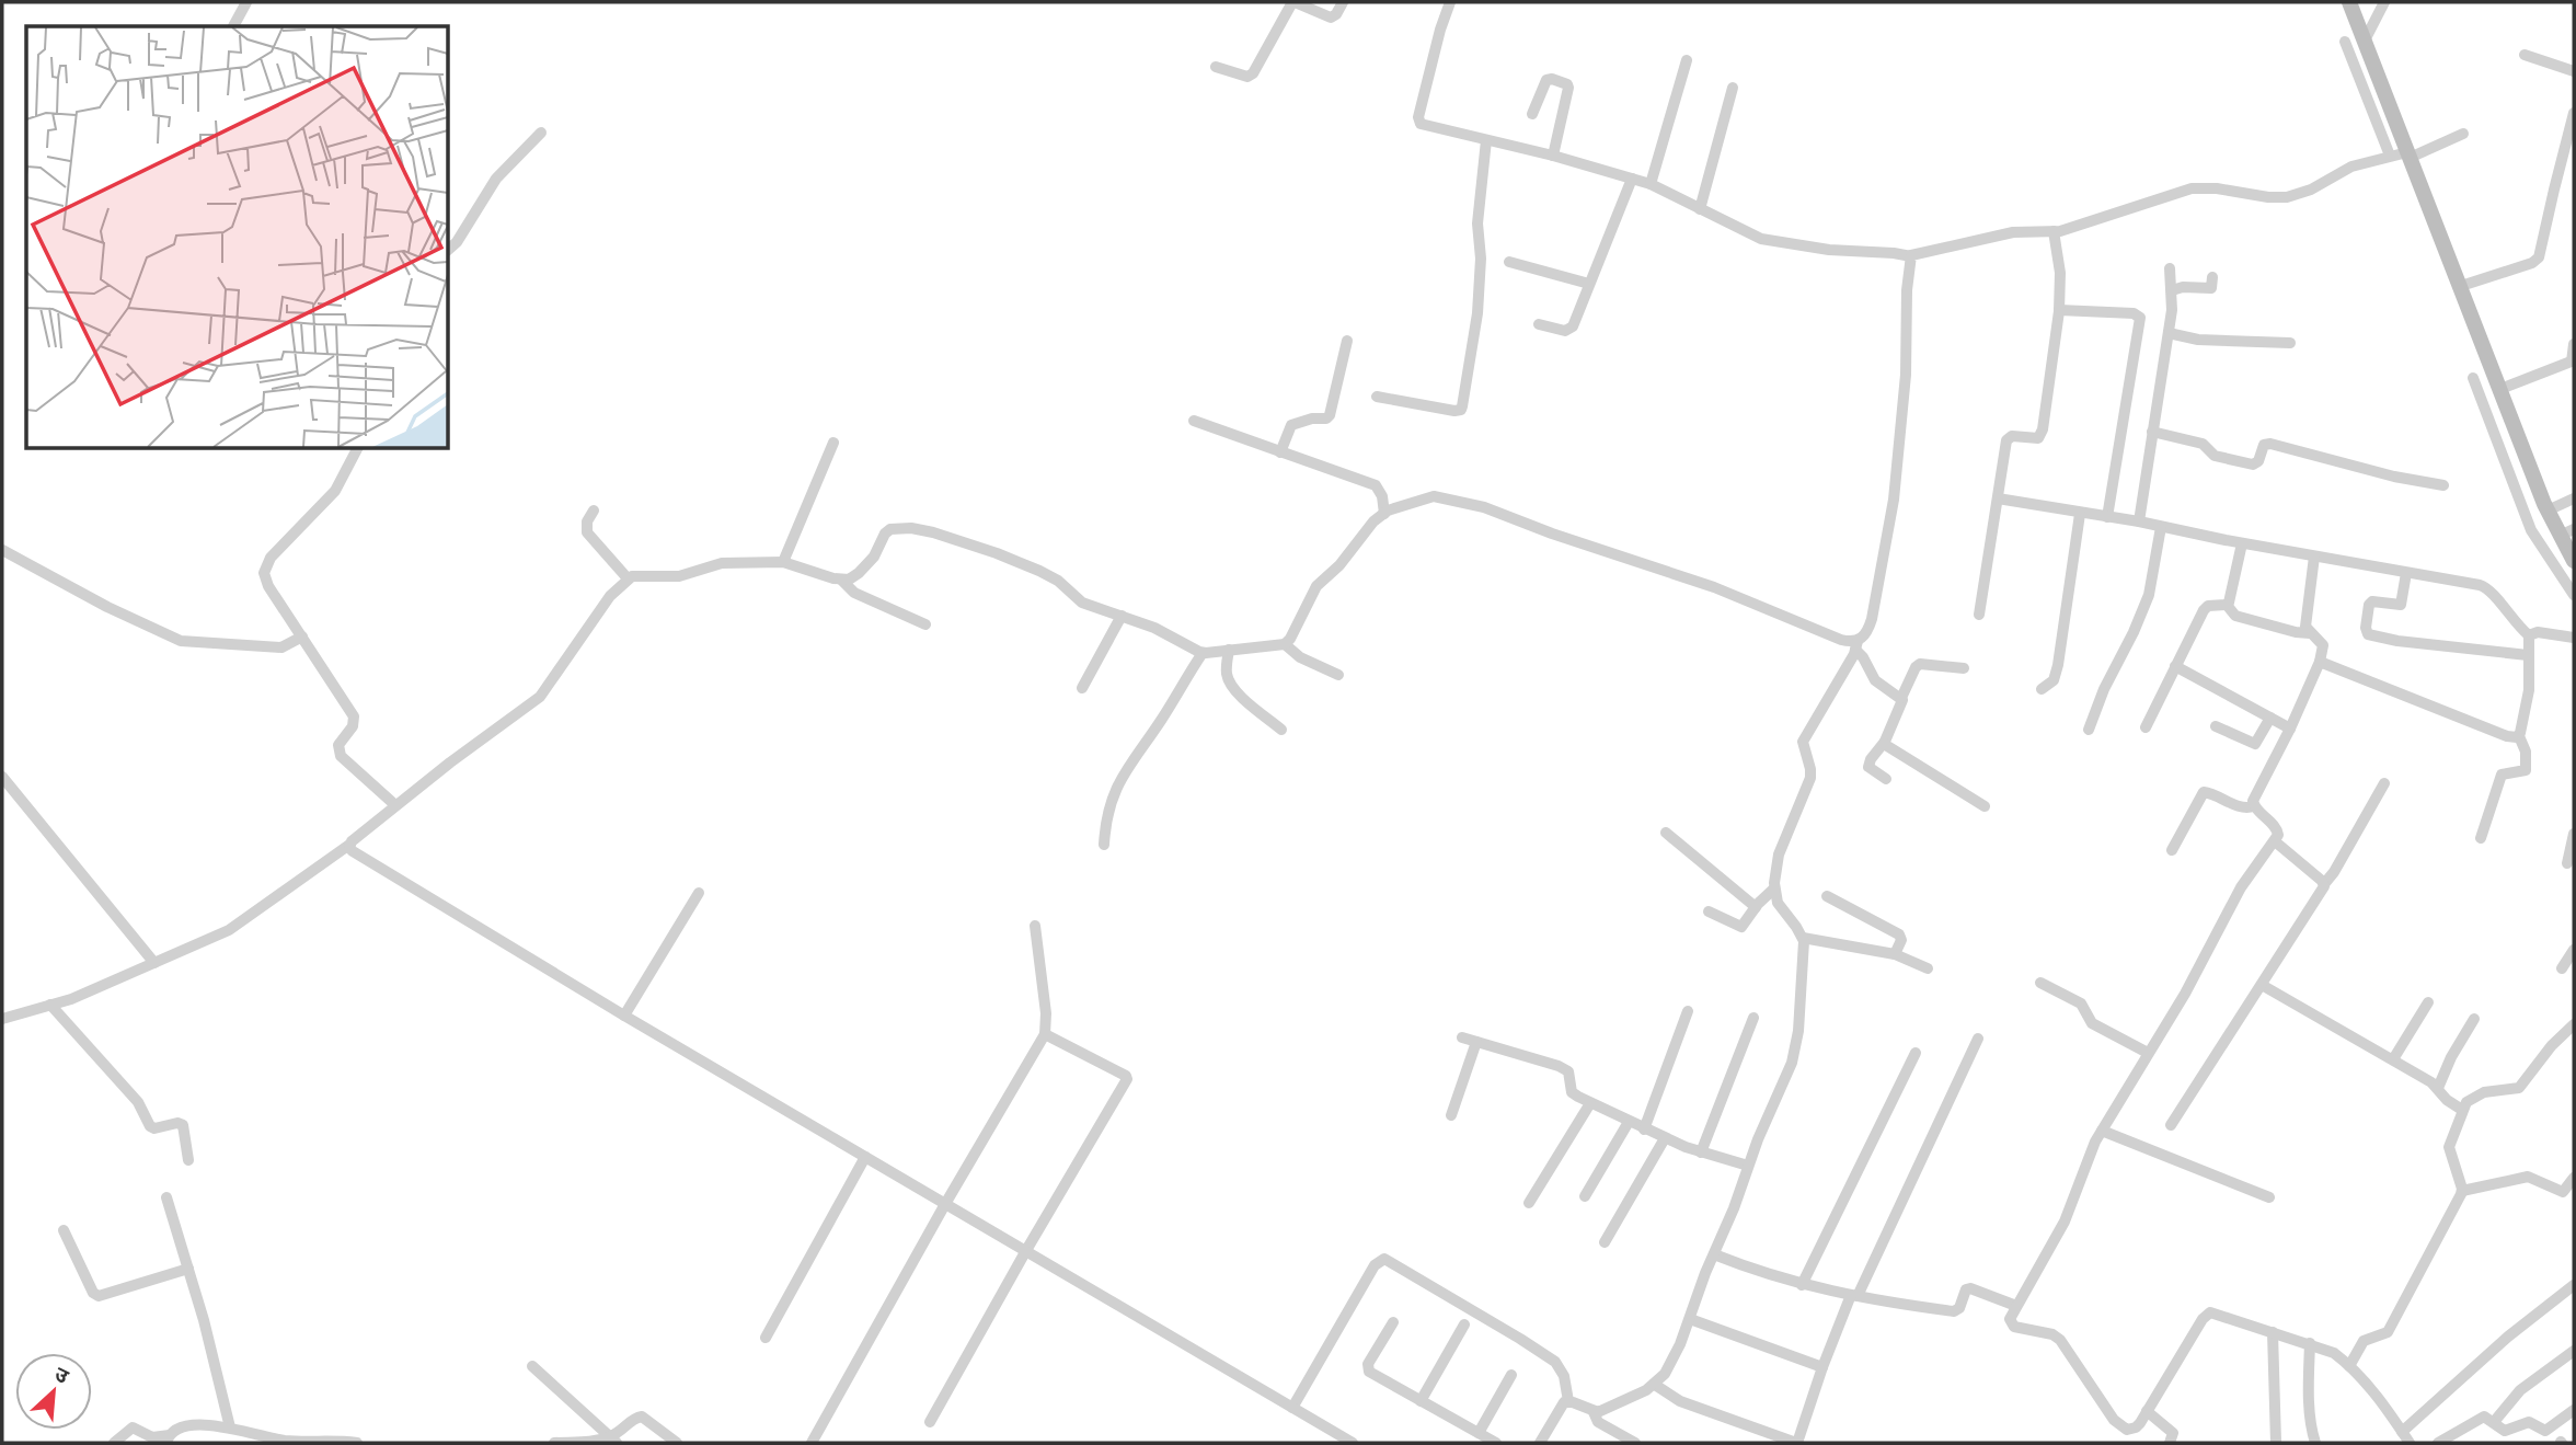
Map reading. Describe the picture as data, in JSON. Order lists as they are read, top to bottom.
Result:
{
  "north": "top right"
}
